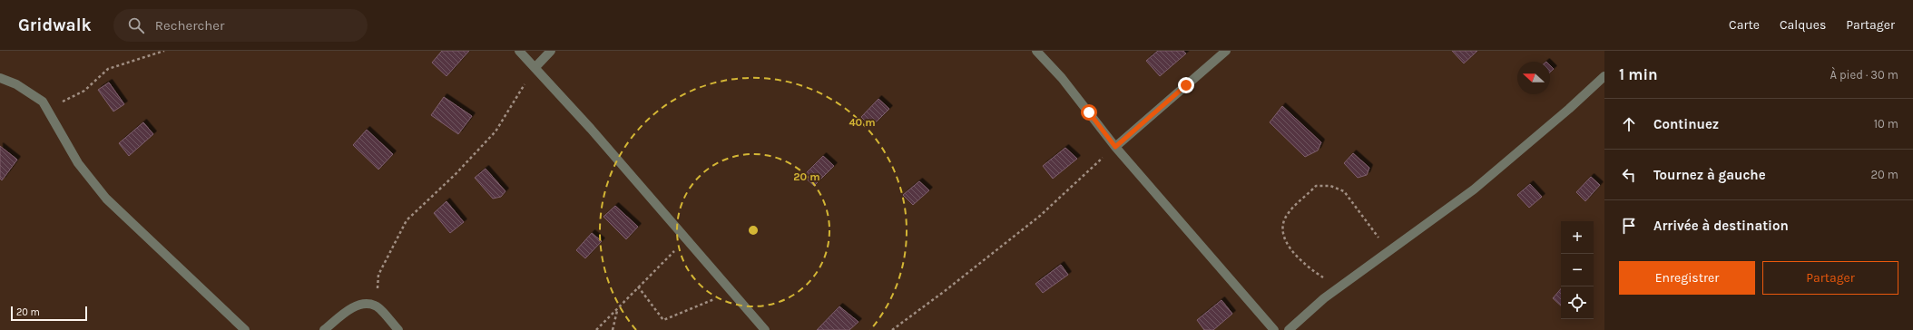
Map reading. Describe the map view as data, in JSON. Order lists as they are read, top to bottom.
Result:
{
  "scale_bar": "20 m",
  "north": "left",
  "page": {
    "header": "Gridwalk",
    "search": "Rechercher",
    "nav": ["Carte", "Calques", "Partager"],
    "heading": ["1 min", "À pied · 30 m"],
    "list": [
      ["Continuez", "10 m"],
      ["Tournez à gauche", "20 m"],
      "Arrivée à destination"
    ],
    "map_buttons": ["+", "−"],
    "buttons": ["Enregistrer", "Partager"],
    "scale": "20 m"
  },
  "rings": ["40 m", "20 m"]
}
